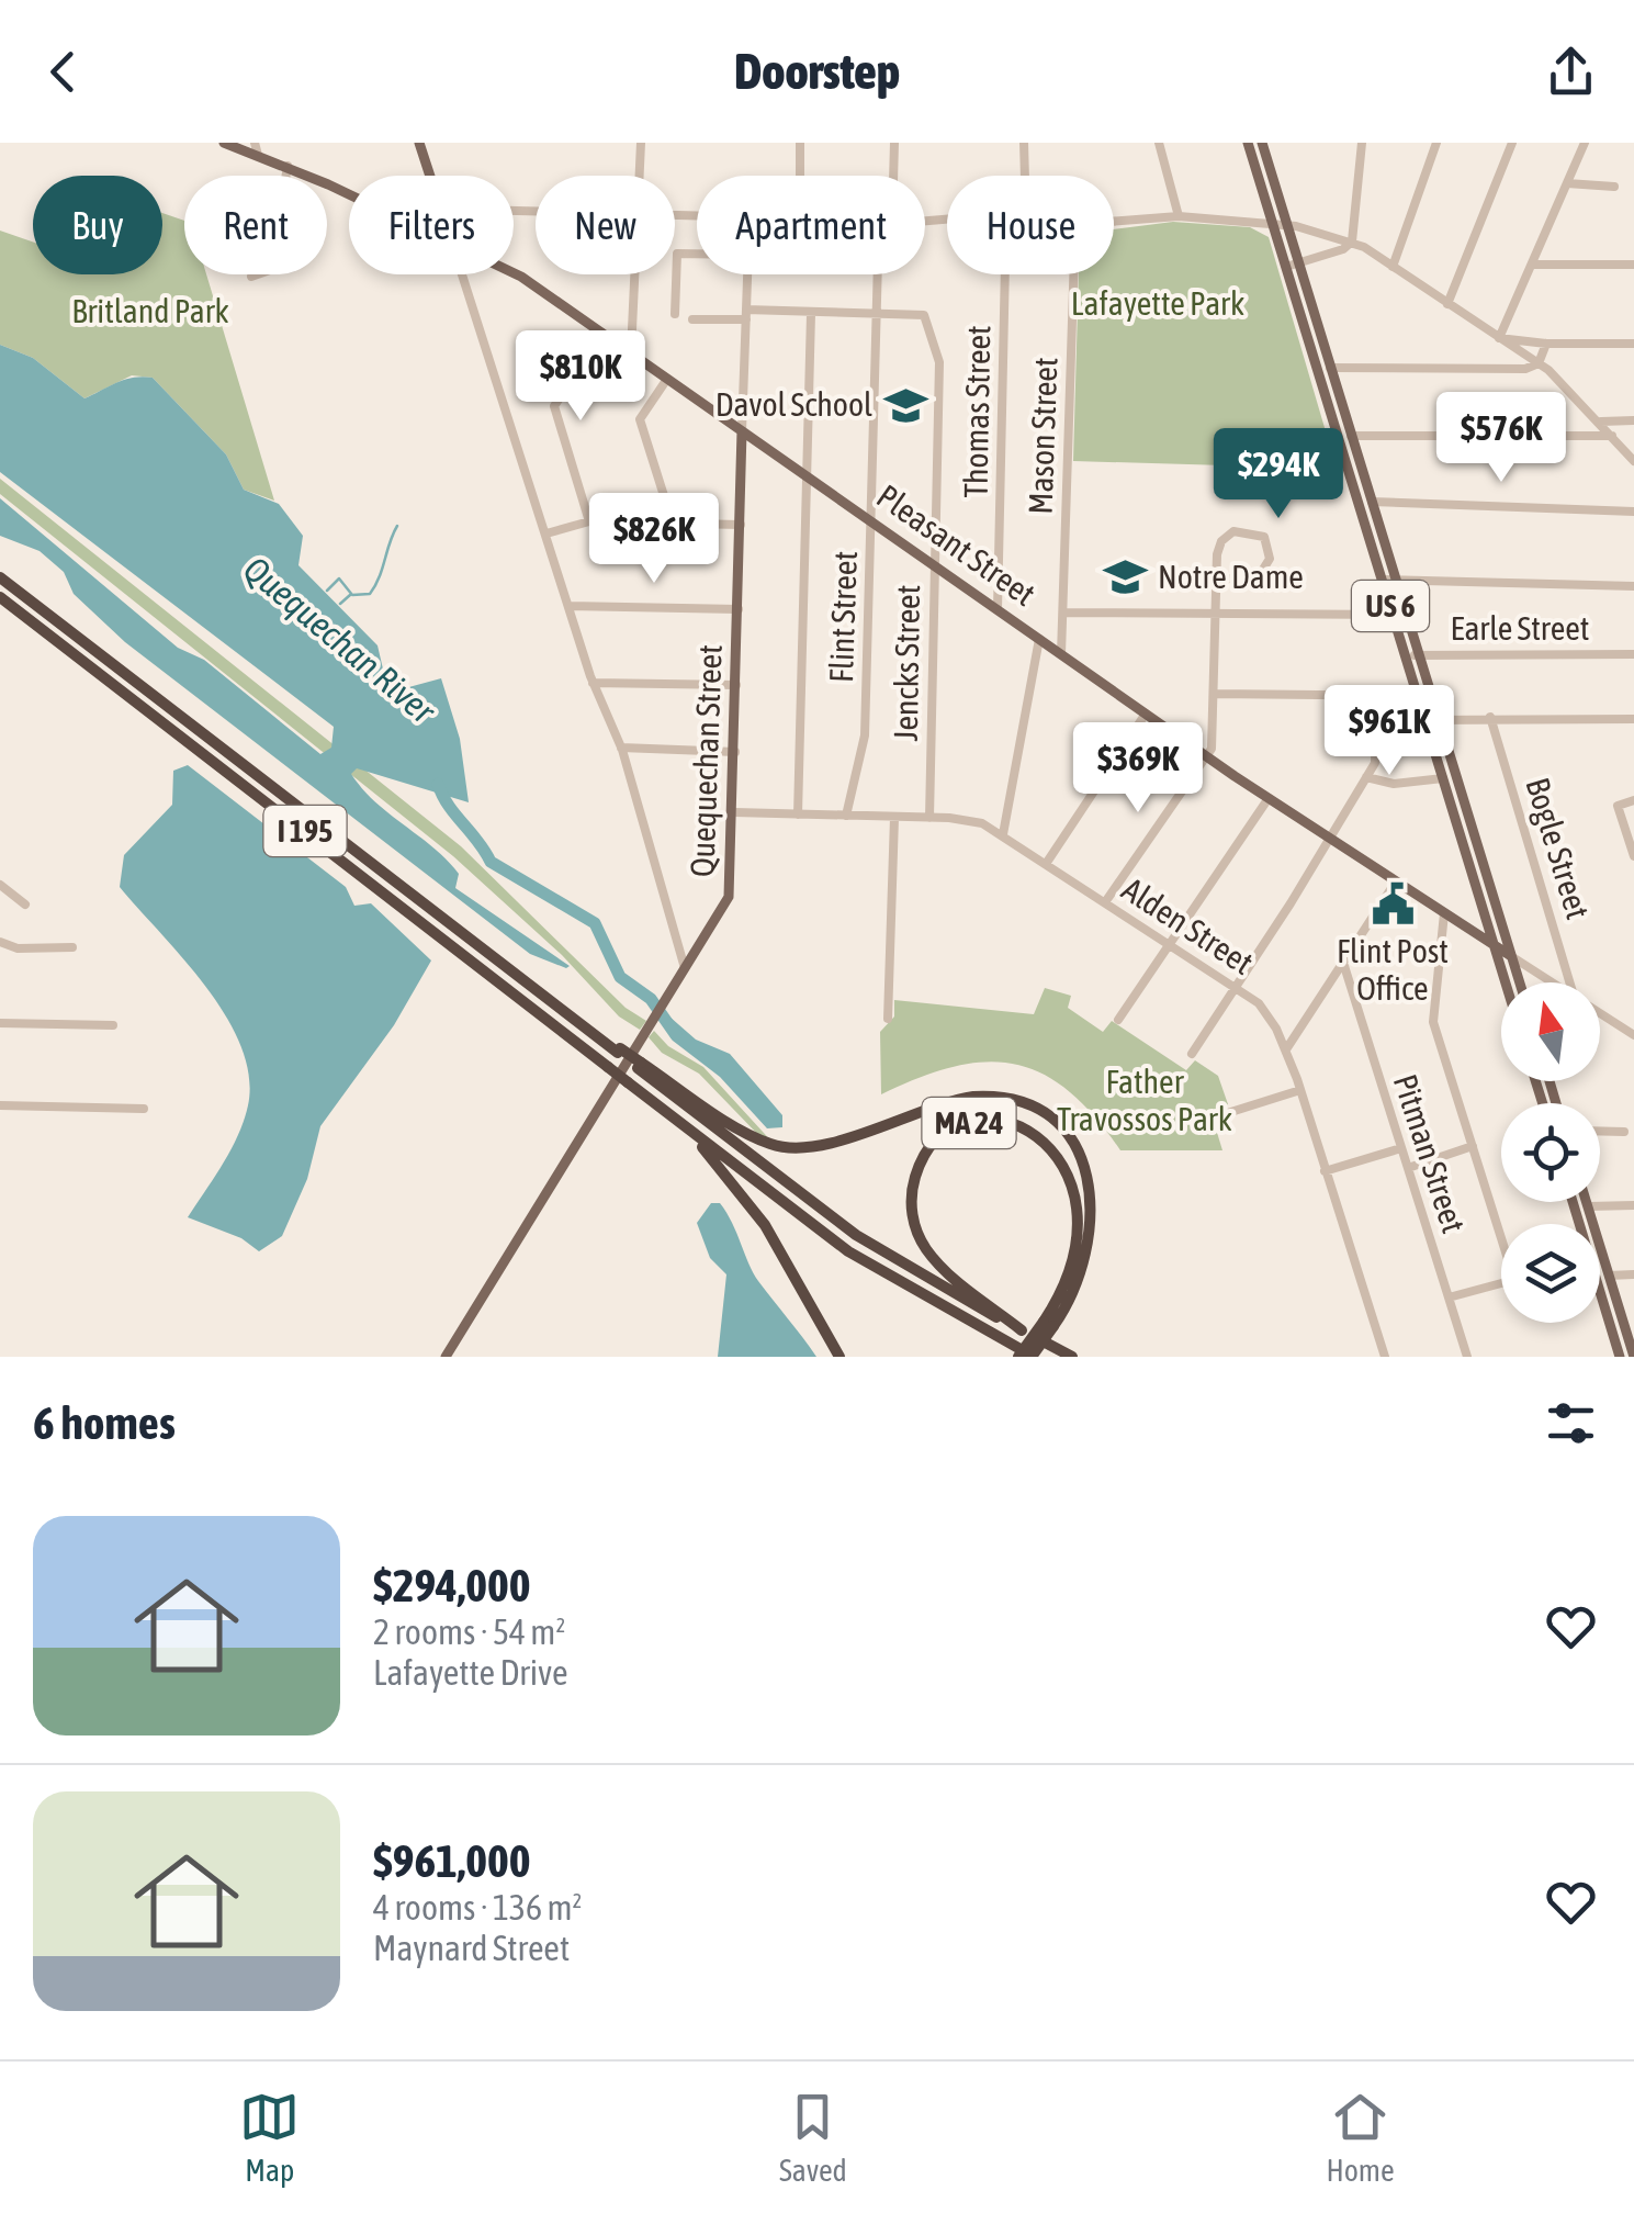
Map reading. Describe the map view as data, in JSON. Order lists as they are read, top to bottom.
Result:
{
  "streets": {
    "highway": ["I 195", "MA 24"],
    "main road": ["Pleasant Street", "US 6", "Quequechan Street"],
    "street": [
      "Thomas Street",
      "Mason Street",
      "Flint Street",
      "Earle Street",
      "Jencks Street",
      "Bogle Street",
      "Alden Street",
      "Pitman Street"
    ]
  },
  "crossings": [
    ["Thomas Street", "Pleasant Street"],
    ["Mason Street", "Pleasant Street"],
    ["Pleasant Street", "US 6"],
    ["Pleasant Street", "Flint Street"],
    ["Pleasant Street", "Jencks Street"],
    ["Pleasant Street", "Quequechan Street"],
    ["US 6", "Earle Street"],
    ["Flint Street", "Jencks Street"],
    ["Flint Street", "Alden Street"],
    ["Jencks Street", "Alden Street"],
    ["Quequechan Street", "Alden Street"],
    ["I 195", "MA 24"]
  ],
  "water": ["Quequechan River"],
  "parks": ["Lafayette Park", "Britland Park", "Father Travossos Park"],
  "places": {
    "school or university": ["Davol School", "Notre Dame"],
    "public building": ["Flint Post Office"]
  },
  "north": "top",
  "page": {
    "header": "Doorstep",
    "chip": [
      "Buy",
      "Rent",
      "Filters",
      "New",
      "Apartment",
      "House"
    ],
    "price": [
      "$810K",
      "$576K",
      "$294K",
      "$826K",
      "$961K",
      "$369K"
    ],
    "heading": "6 homes",
    "list": [
      {
        "name": "$294,000",
        "note": "2 rooms · 54 m² · Lafayette Drive"
      },
      {
        "name": "$961,000",
        "note": "4 rooms · 136 m² · Maynard Street"
      }
    ],
    "tabs": ["Map", "Saved", "Home"]
  }
}
